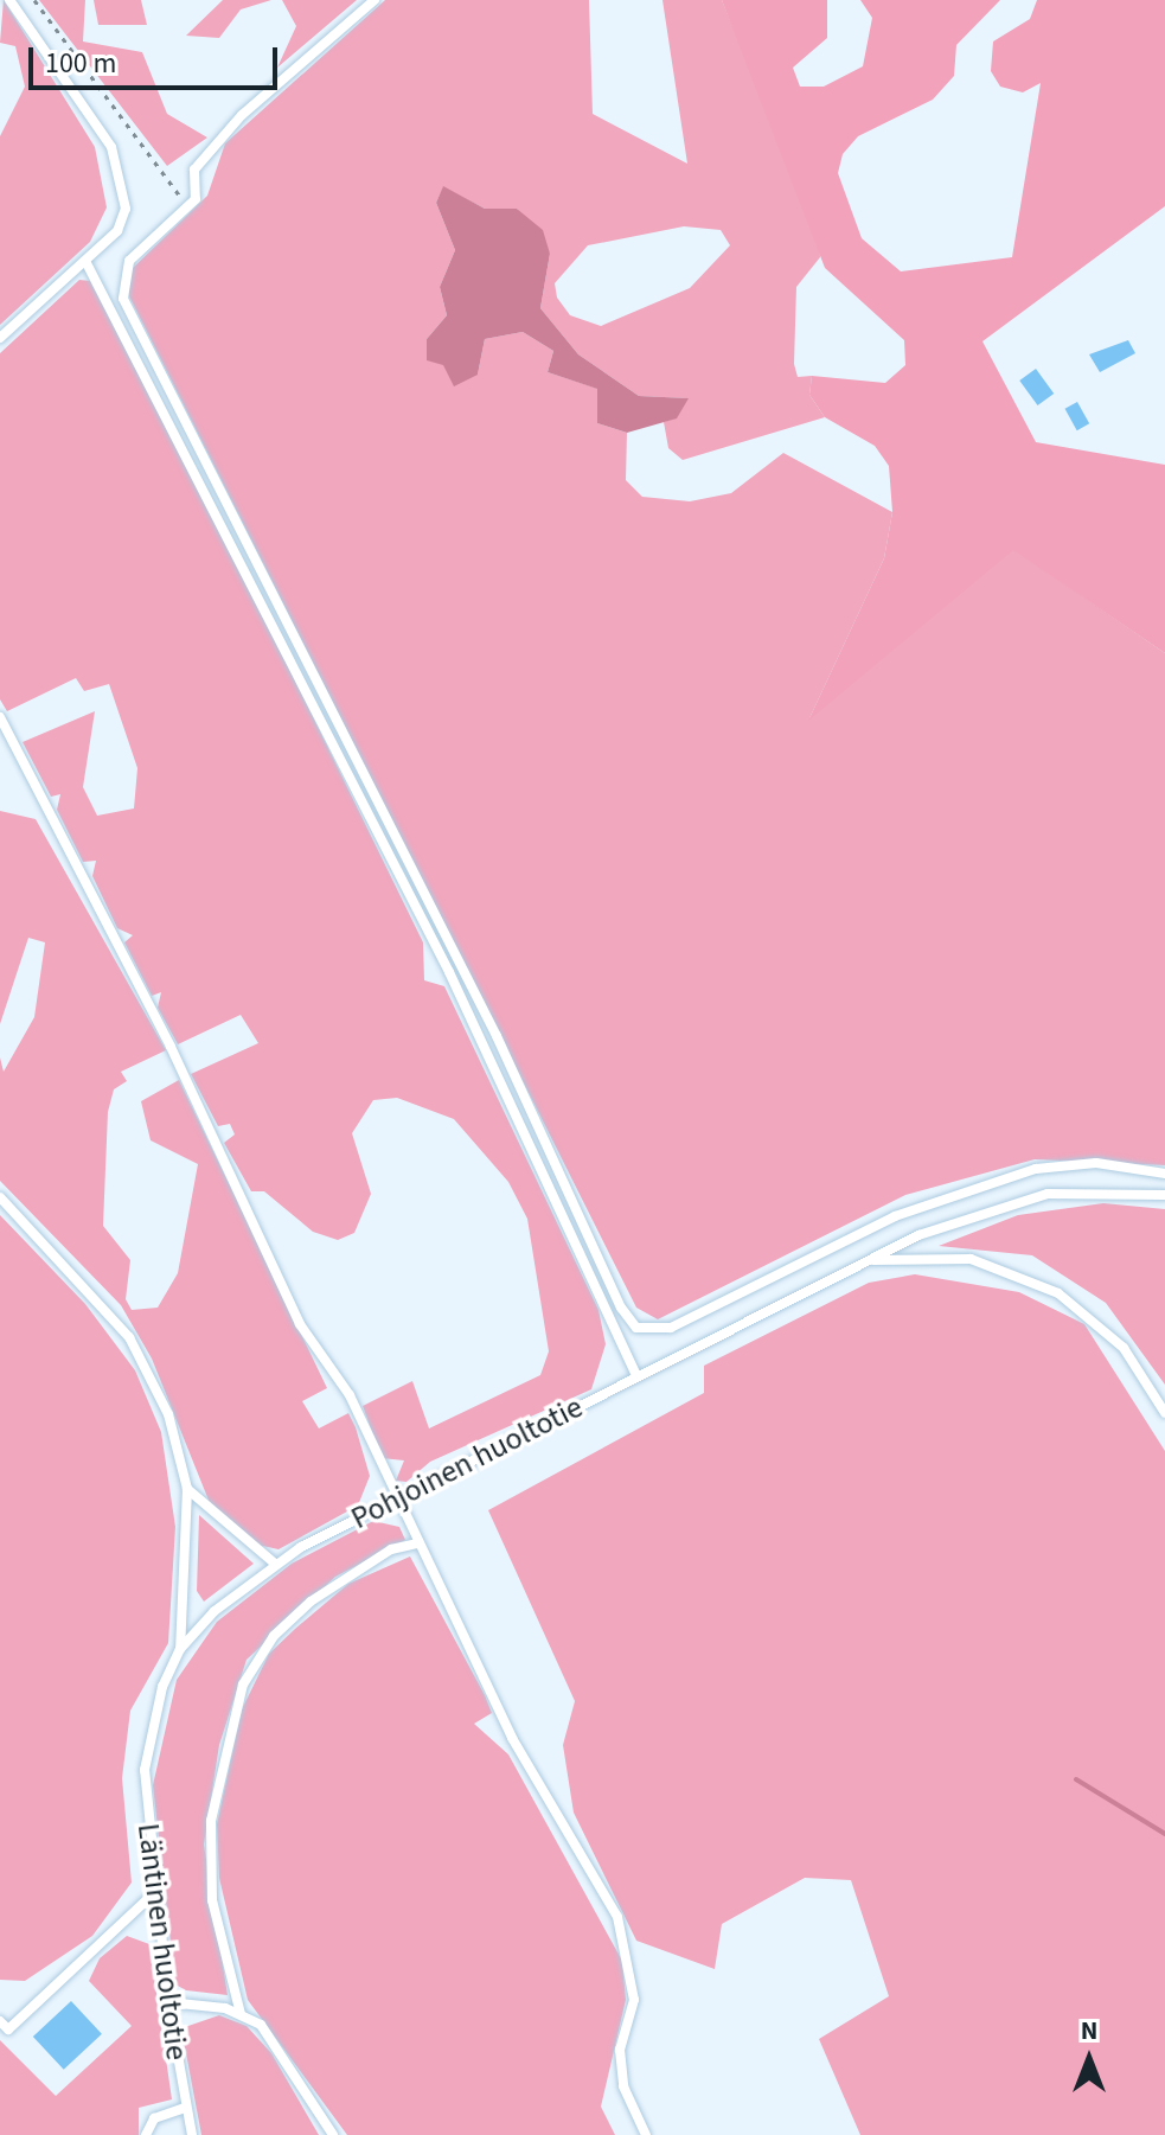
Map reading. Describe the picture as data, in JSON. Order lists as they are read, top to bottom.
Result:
{
  "streets": {
    "lane": ["Pohjoinen huoltotie", "Läntinen huoltotie"]
  },
  "crossings": [
    ["Pohjoinen huoltotie", "Läntinen huoltotie"]
  ],
  "scale_bar": "100 m",
  "north": "top"
}
